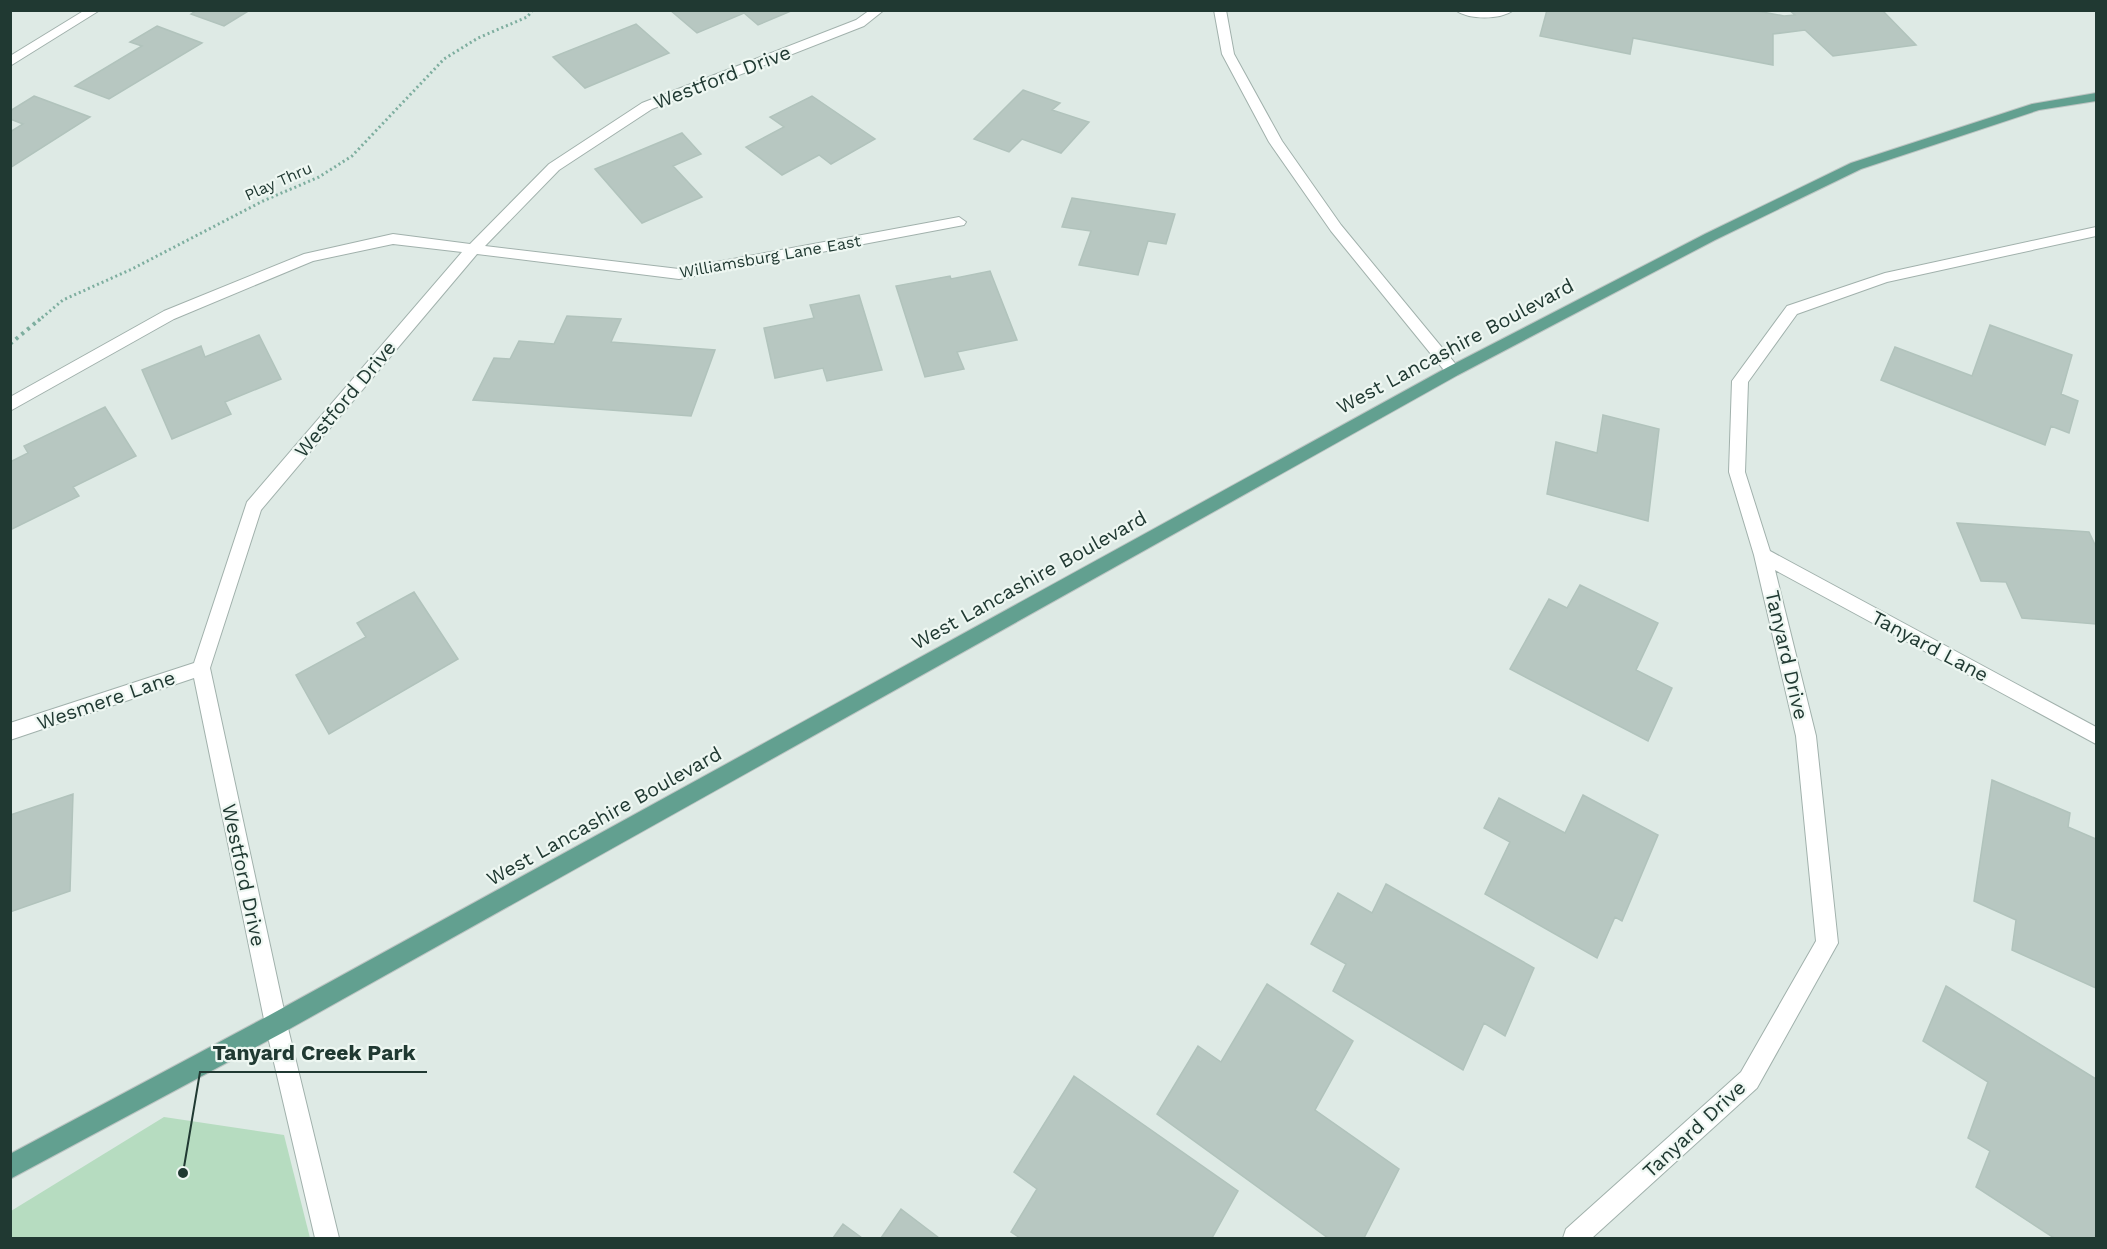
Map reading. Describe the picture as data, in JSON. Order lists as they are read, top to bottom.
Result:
{
  "streets": {
    "main road": ["West Lancashire Boulevard"],
    "street": [
      "Westford Drive",
      "Williamsburg Lane East",
      "Tanyard Lane",
      "Tanyard Drive",
      "Wesmere Lane"
    ],
    "path": ["Play Thru"]
  },
  "crossings": [
    ["Westford Drive", "Williamsburg Lane East"],
    ["Westford Drive", "West Lancashire Boulevard"],
    ["Westford Drive", "Wesmere Lane"],
    ["Tanyard Lane", "Tanyard Drive"]
  ],
  "places": ["Tanyard Creek Park"]
}
